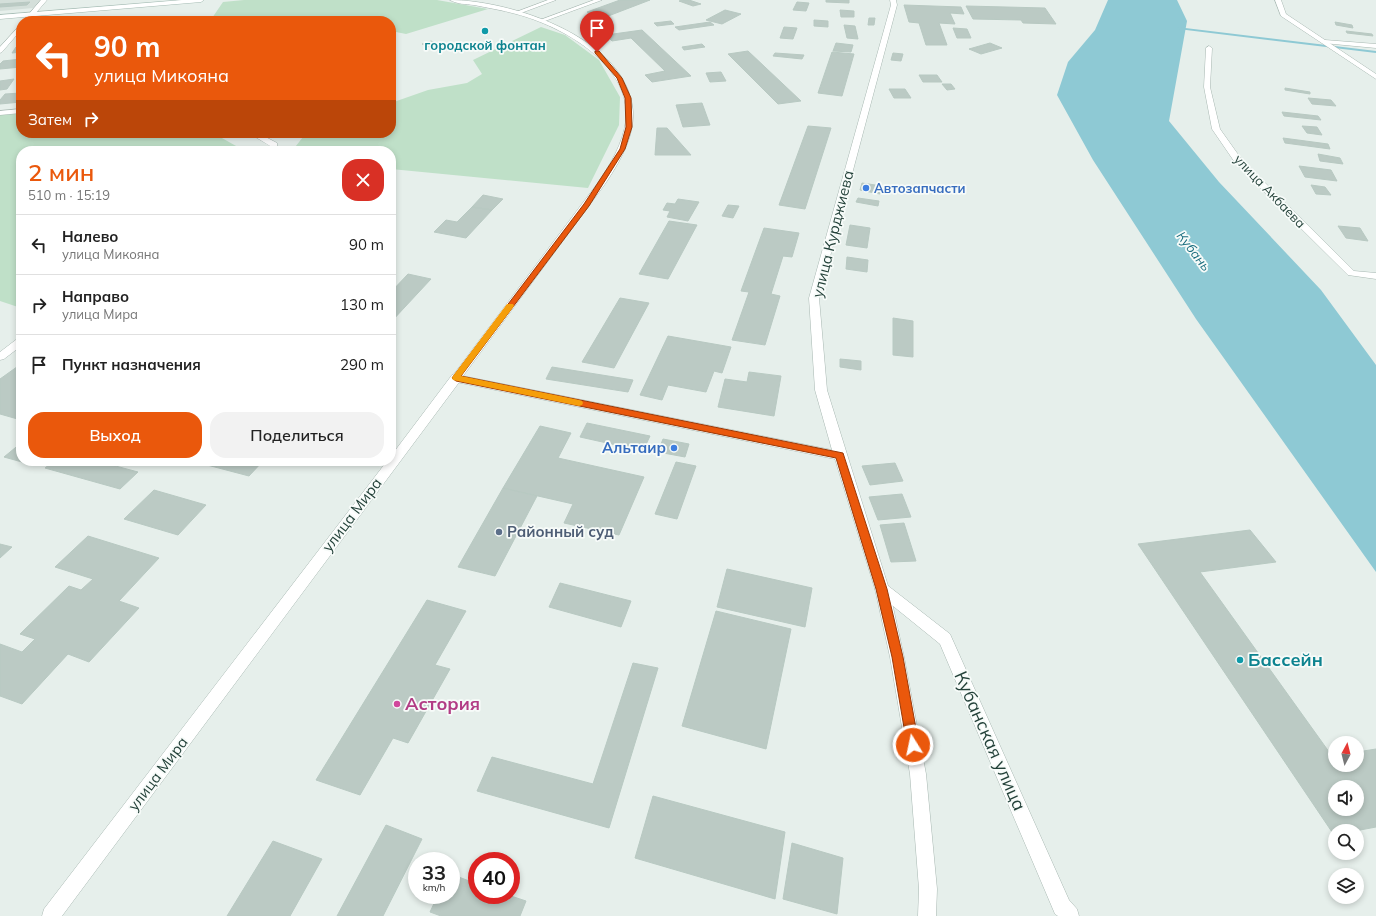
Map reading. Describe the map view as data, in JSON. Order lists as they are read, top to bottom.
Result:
{
  "streets": {
    "street": [
      "улица Акбаева",
      "улица Курджиева",
      "улица Мира",
      "Кубанская улица"
    ]
  },
  "crossings": [
    ["улица Курджиева", "Кубанская улица"]
  ],
  "water": ["Кубань"],
  "places": [
    "городской фонтан",
    "Автозапчасти",
    "Альтаир",
    "Районный суд",
    "Бассейн",
    "Астория"
  ],
  "north": "top",
  "page": {
    "turn": ["90 m", "улица Микояна"],
    "then": "Затем",
    "heading": ["2 мин", "510 m · 15:19"],
    "list": [
      {
        "name": "Налево",
        "note": "улица Микояна",
        "value": "90 m"
      },
      {
        "name": "Направо",
        "note": "улица Мира",
        "value": "130 m"
      },
      {
        "name": "Пункт назначения",
        "value": "290 m"
      }
    ],
    "buttons": ["Выход", "Поделиться"],
    "speed": "33 km/h",
    "limit": "40"
  }
}
